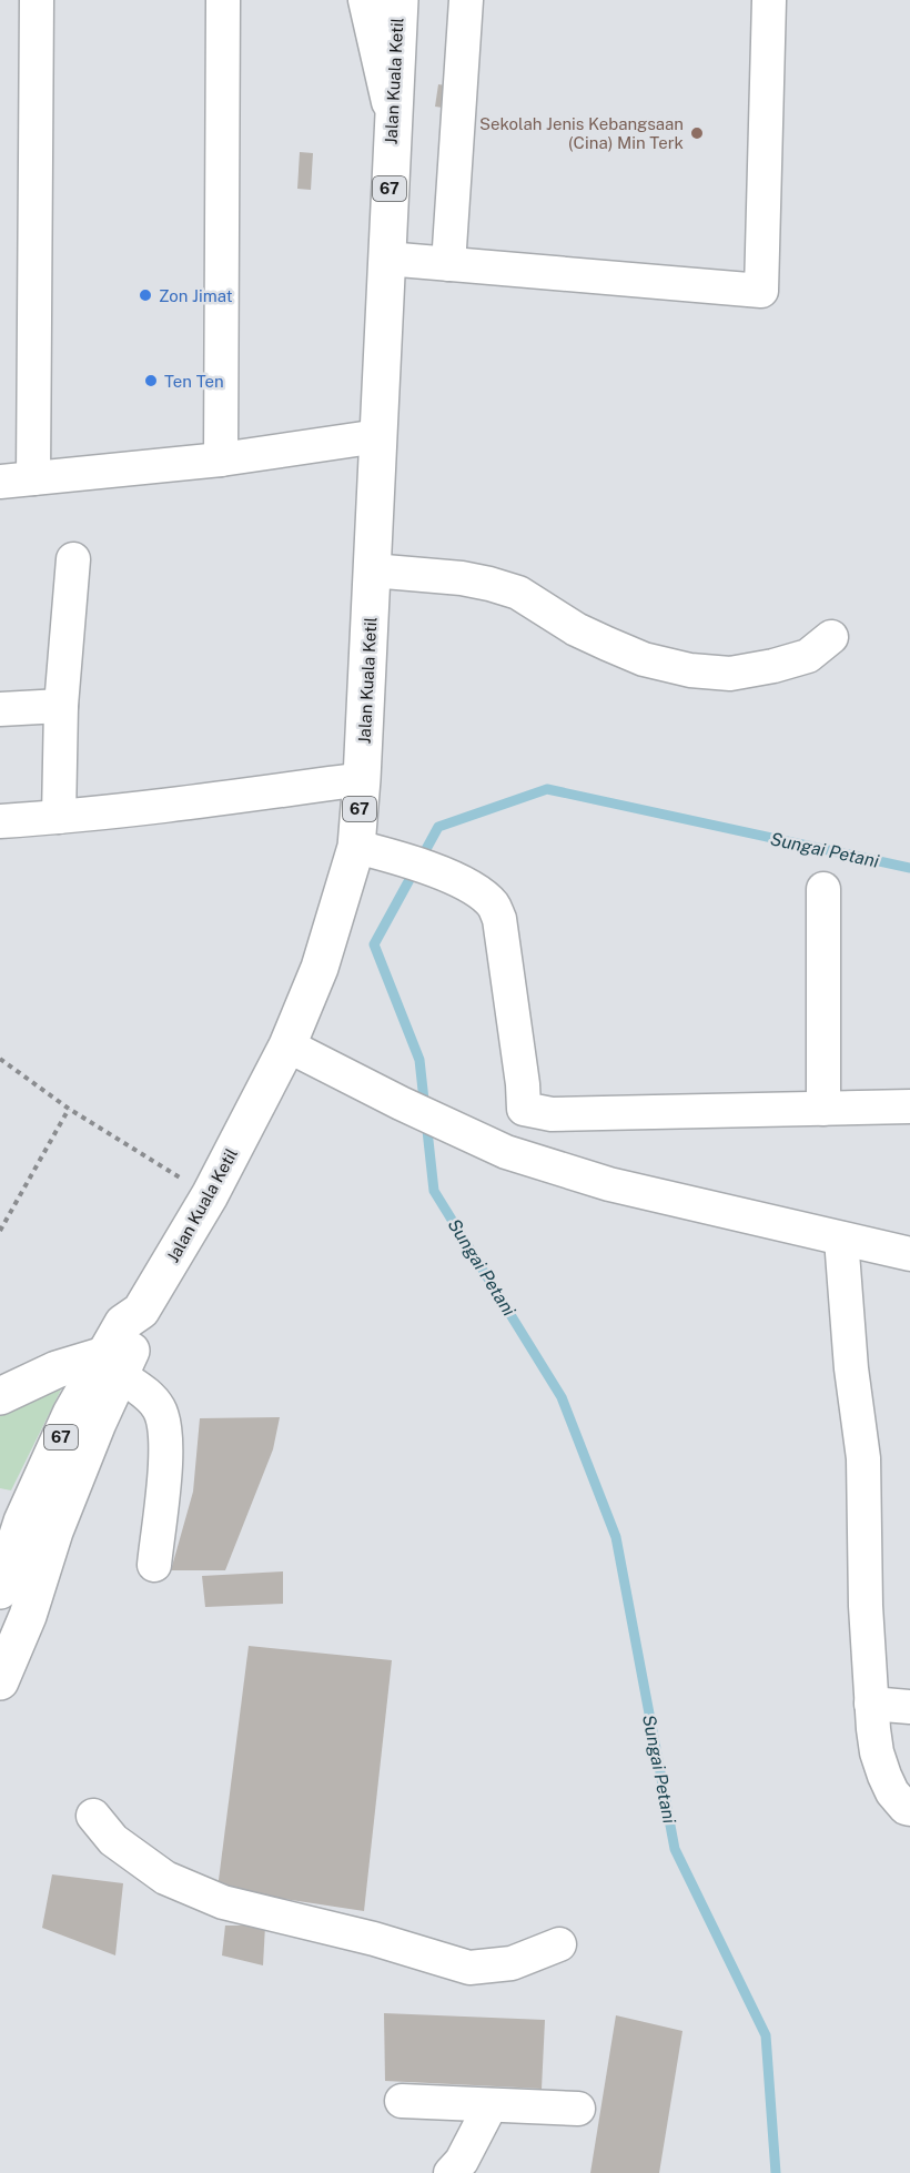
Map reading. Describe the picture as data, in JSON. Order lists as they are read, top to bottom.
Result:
{
  "streets": {
    "main road": ["Jalan Kuala Ketil", "67"]
  },
  "water": ["Sungai Petani"],
  "places": ["Sekolah Jenis Kebangsaan (Cina) Min Terk", "Zon Jimat", "Ten Ten"]
}
